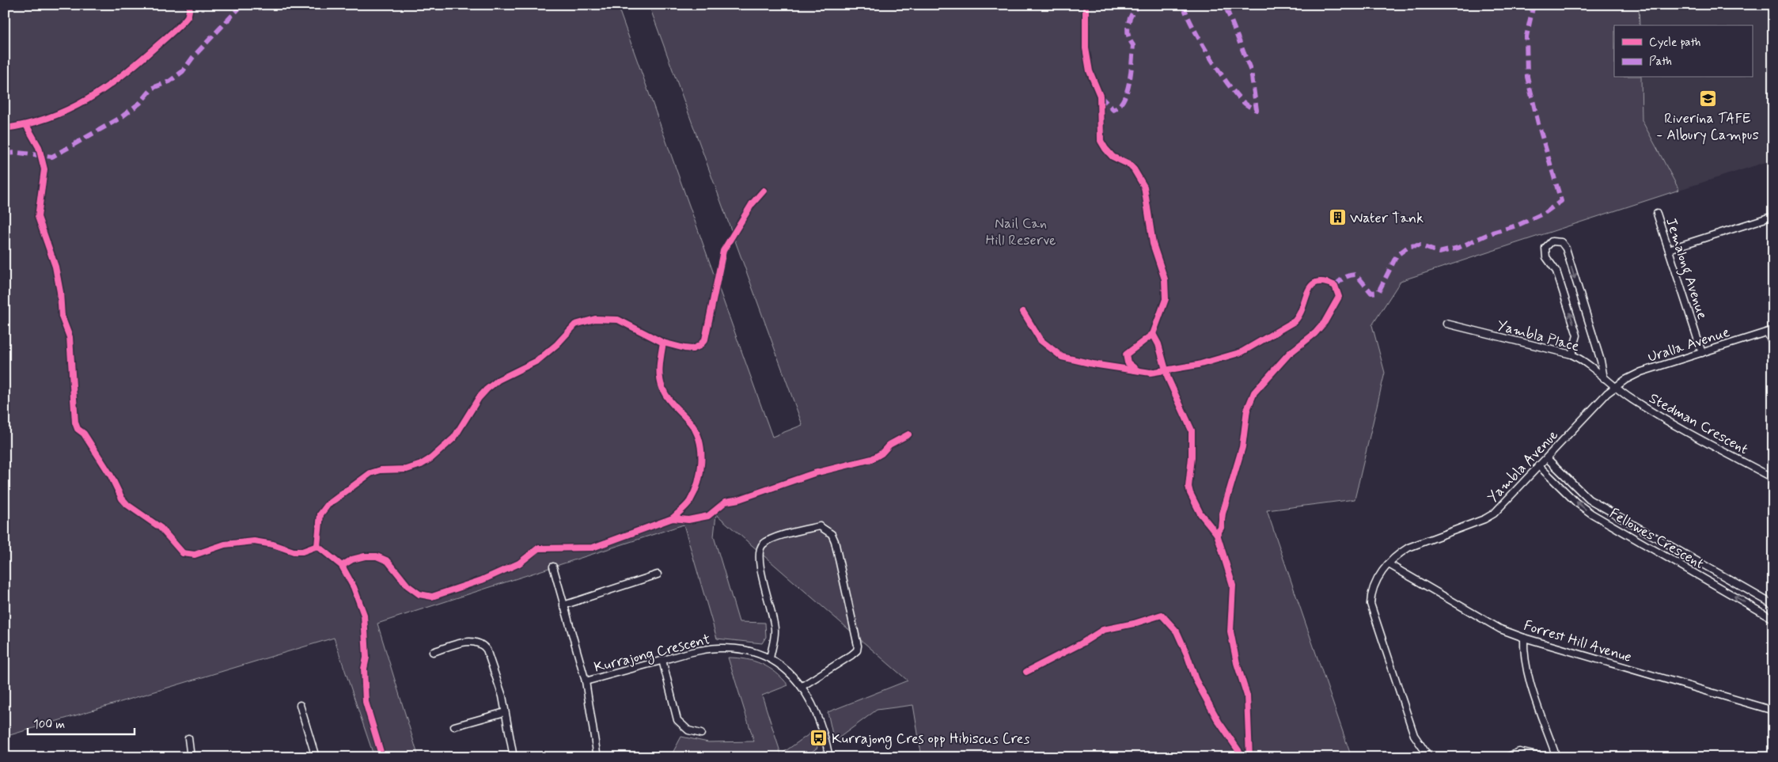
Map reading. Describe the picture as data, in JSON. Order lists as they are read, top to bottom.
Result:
{
  "streets": {
    "street": [
      "Jemalong Avenue",
      "Yambla Place",
      "Uralla Avenue",
      "Stedman Crescent",
      "Yambla Avenue",
      "Fellowes Crescent",
      "Forrest Hill Avenue",
      "Kurrajong Crescent"
    ]
  },
  "crossings": [
    ["Jemalong Avenue", "Uralla Avenue"],
    ["Yambla Place", "Uralla Avenue"],
    ["Yambla Place", "Stedman Crescent"],
    ["Yambla Place", "Yambla Avenue"],
    ["Uralla Avenue", "Stedman Crescent"],
    ["Uralla Avenue", "Yambla Avenue"],
    ["Stedman Crescent", "Yambla Avenue"],
    ["Yambla Avenue", "Fellowes Crescent"],
    ["Yambla Avenue", "Forrest Hill Avenue"]
  ],
  "parks": ["Nail Can Hill Reserve"],
  "places": {
    "school or university": ["Riverina TAFE - Albury Campus"],
    "building": ["Water Tank"],
    "bus stop": ["Kurrajong Cres opp Hibiscus Cres"]
  },
  "legend": ["Cycle path", "Path"],
  "scale_bar": "100 m"
}
